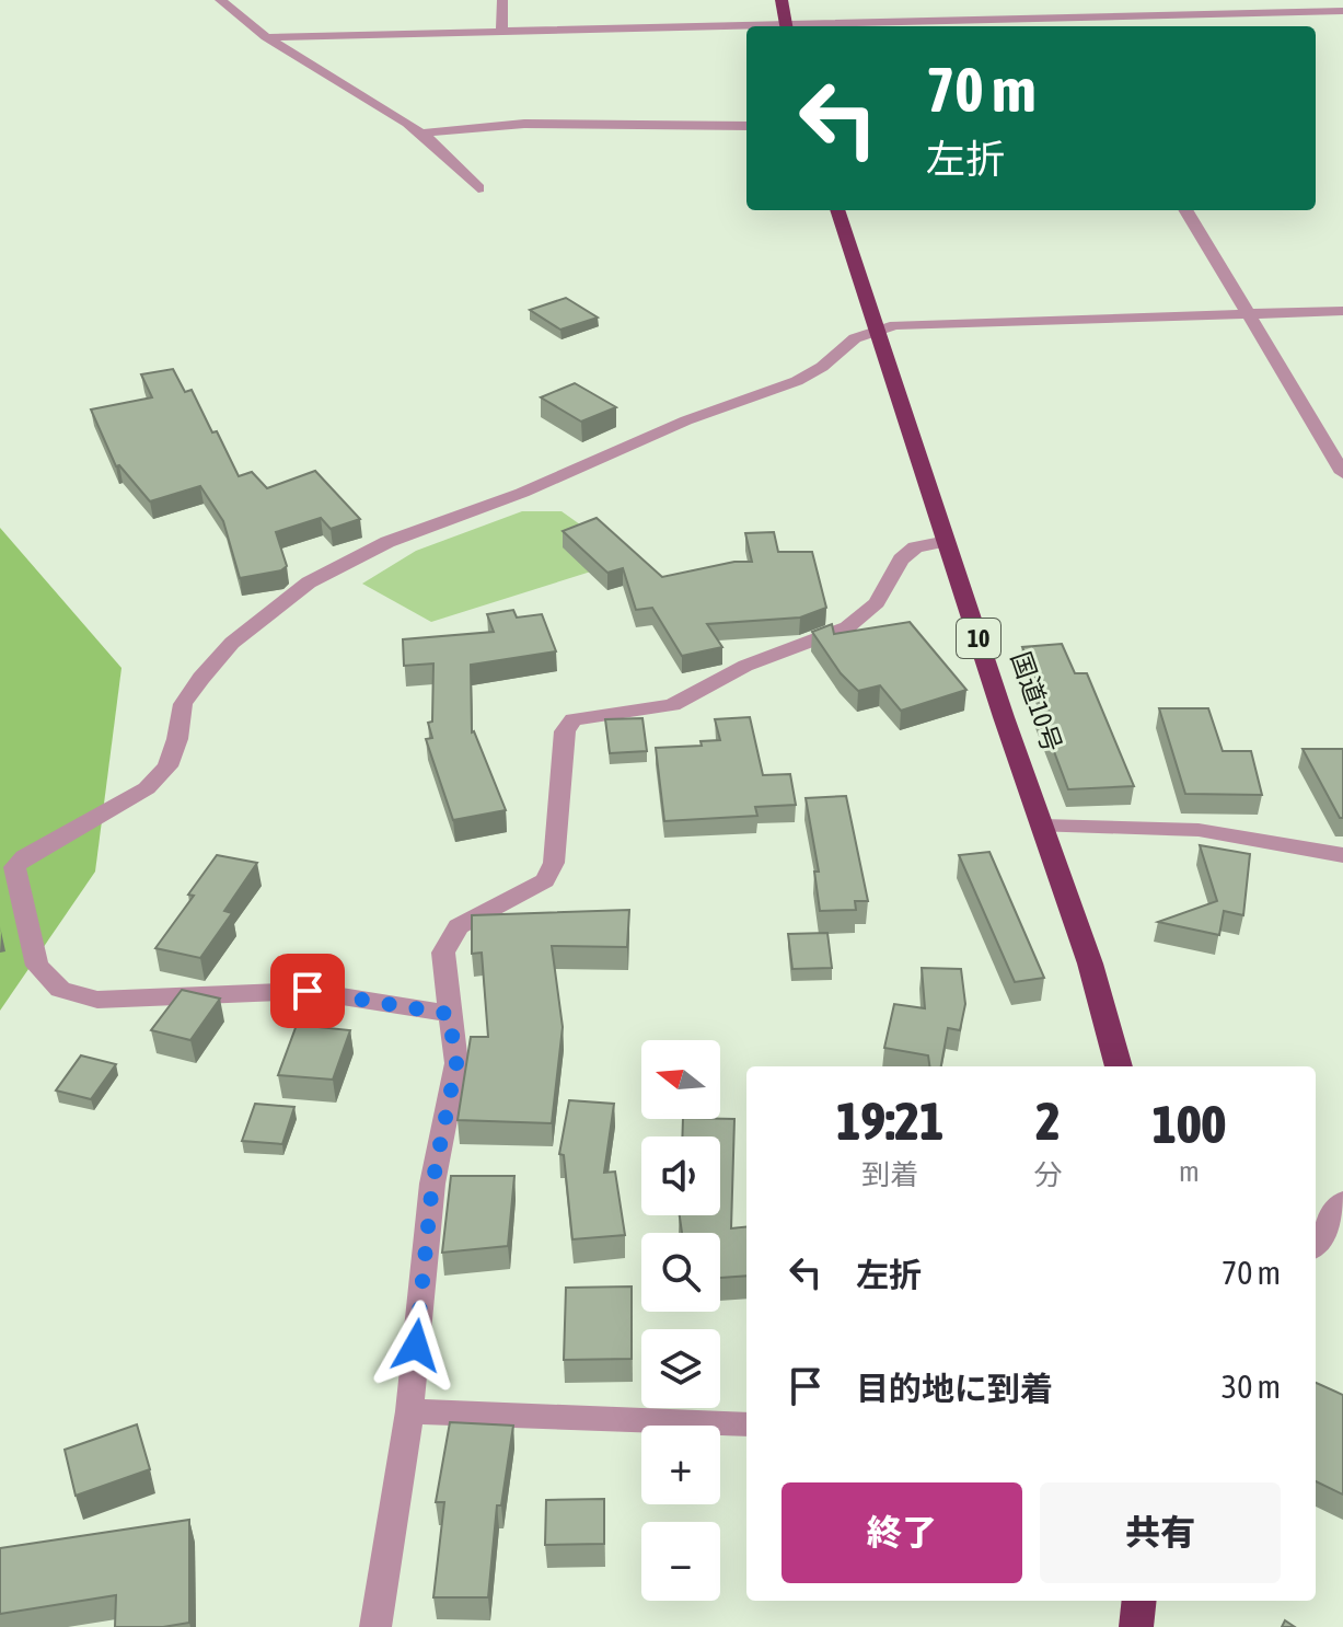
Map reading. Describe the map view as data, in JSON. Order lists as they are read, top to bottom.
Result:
{
  "streets": {
    "highway": ["10", "国道10号"]
  },
  "north": "left",
  "page": {
    "turn": ["70 m", "左折"],
    "map_buttons": ["+", "−"],
    "eta": [
      "19:21",
      "到着",
      "2",
      "分",
      "100",
      "m"
    ],
    "list": [
      {
        "name": "左折",
        "value": "70 m"
      },
      {
        "name": "目的地に到着",
        "value": "30 m"
      }
    ],
    "buttons": ["終了", "共有"]
  }
}
